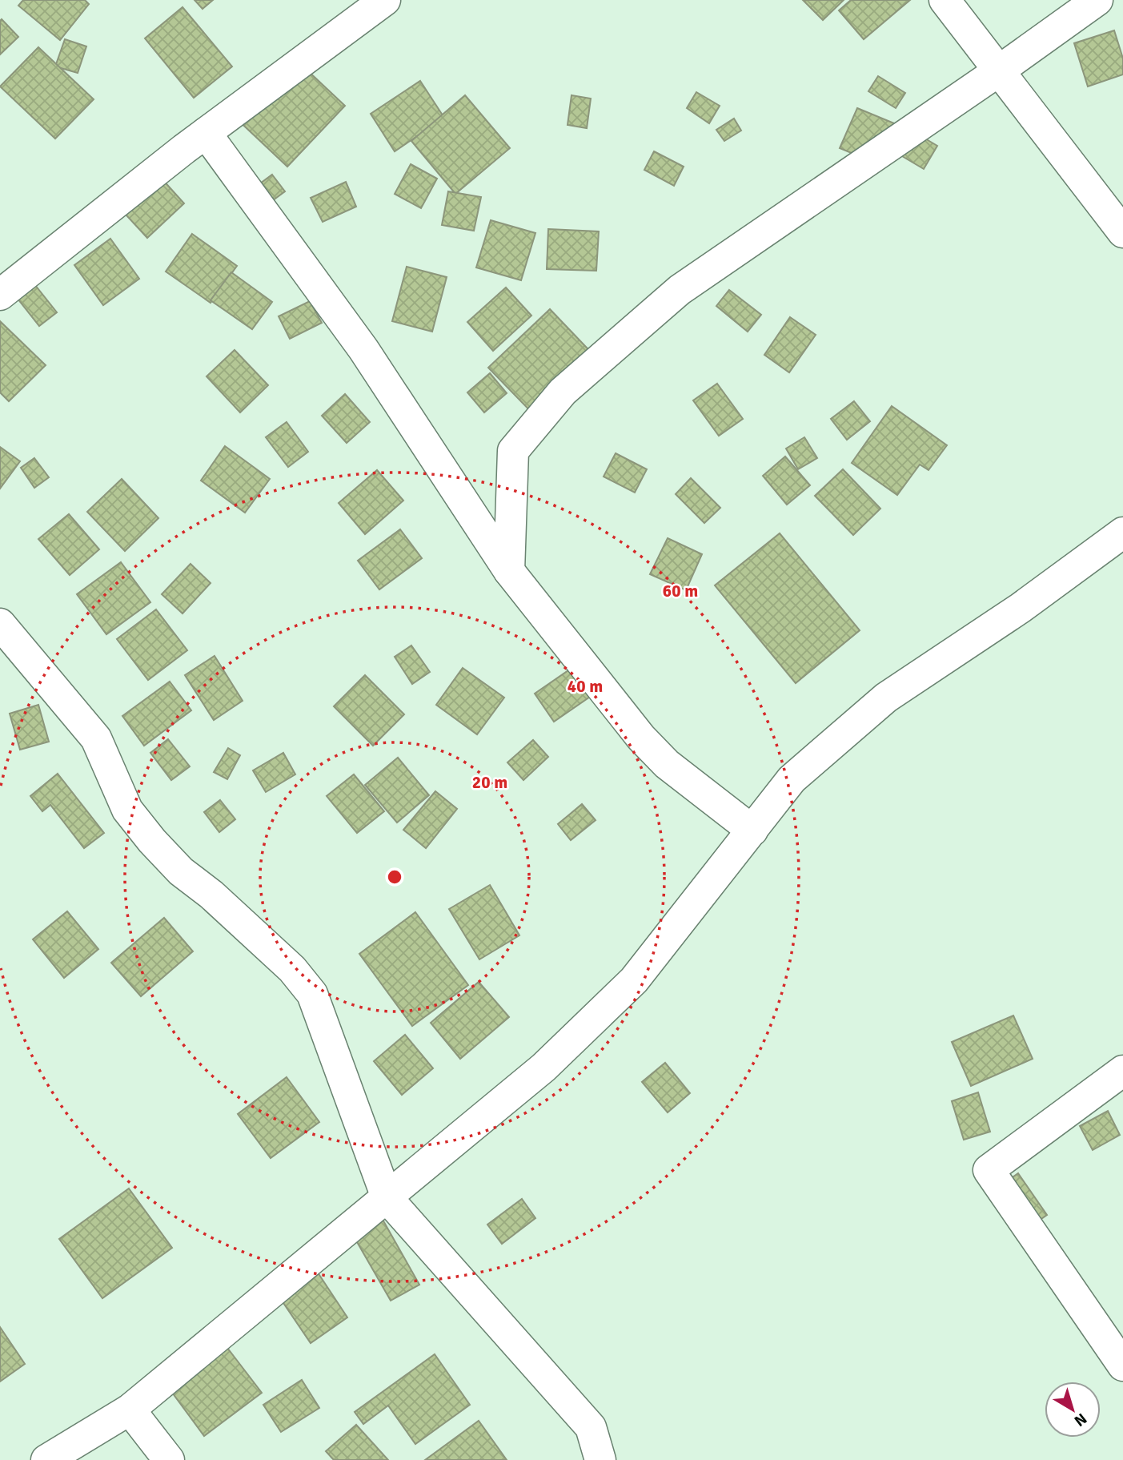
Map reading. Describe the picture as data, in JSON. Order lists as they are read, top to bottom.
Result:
{
  "north": "bottom right",
  "rings": ["60 m", "40 m", "20 m"]
}
